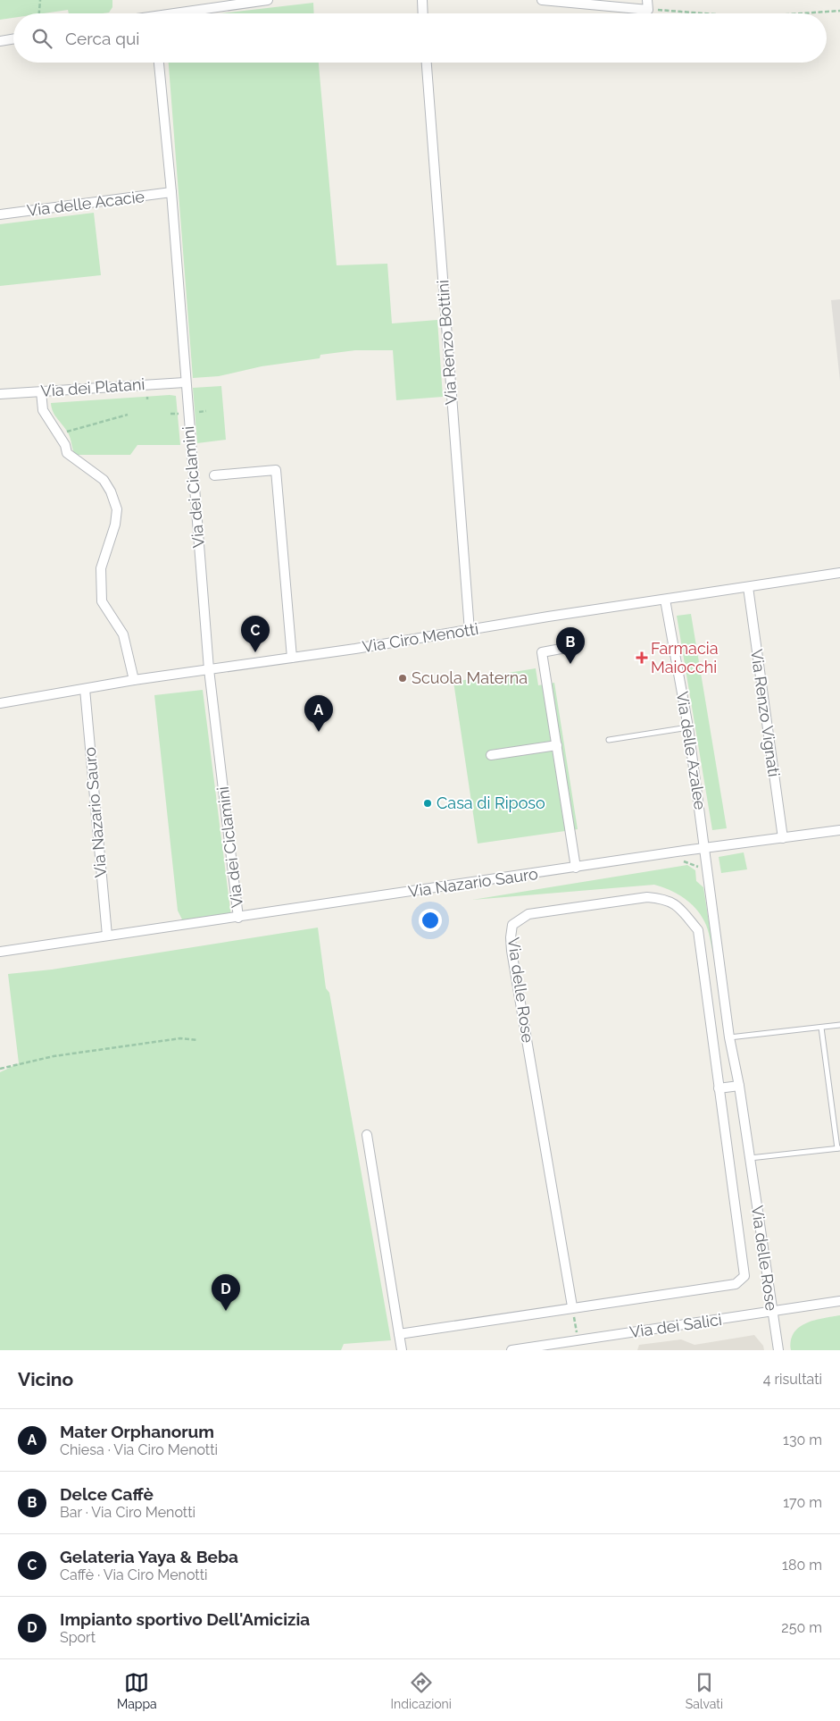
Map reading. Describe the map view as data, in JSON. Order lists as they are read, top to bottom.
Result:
{
  "streets": {
    "street": [
      "Via delle Acacie",
      "Via Renzo Bottini",
      "Via dei Platani",
      "Via dei Ciclamini",
      "Via Ciro Menotti",
      "Via Renzo Vignati",
      "Via delle Azalee",
      "Via Nazario Sauro",
      "Via delle Rose",
      "Via dei Salici"
    ]
  },
  "crossings": [
    ["Via delle Acacie", "Via dei Ciclamini"],
    ["Via Renzo Bottini", "Via Ciro Menotti"],
    ["Via dei Platani", "Via dei Ciclamini"],
    ["Via dei Ciclamini", "Via Ciro Menotti"],
    ["Via dei Ciclamini", "Via Nazario Sauro"],
    ["Via Ciro Menotti", "Via Renzo Vignati"],
    ["Via Ciro Menotti", "Via delle Azalee"],
    ["Via Ciro Menotti", "Via Nazario Sauro"],
    ["Via Renzo Vignati", "Via Nazario Sauro"],
    ["Via delle Azalee", "Via Nazario Sauro"],
    ["Via delle Azalee", "Via delle Rose"],
    ["Via Nazario Sauro", "Via delle Rose"],
    ["Via delle Rose", "Via dei Salici"]
  ],
  "places": {
    "health": ["Farmacia Maiocchi"],
    "other": ["Scuola Materna", "Casa di Riposo"]
  },
  "page": {
    "search": "Cerca qui",
    "pins": [
      "C",
      "B",
      "A",
      "D"
    ],
    "heading": ["Vicino", "4 risultati"],
    "list": [
      {
        "mark": "A",
        "name": "Mater Orphanorum",
        "note": "Chiesa · Via Ciro Menotti",
        "value": "130 m"
      },
      {
        "mark": "B",
        "name": "Delce Caffè",
        "note": "Bar · Via Ciro Menotti",
        "value": "170 m"
      },
      {
        "mark": "C",
        "name": "Gelateria Yaya & Beba",
        "note": "Caffè · Via Ciro Menotti",
        "value": "180 m"
      },
      {
        "mark": "D",
        "name": "Impianto sportivo Dell'Amicizia",
        "note": "Sport",
        "value": "250 m"
      }
    ],
    "nav": ["Mappa", "Indicazioni", "Salvati"]
  }
}
